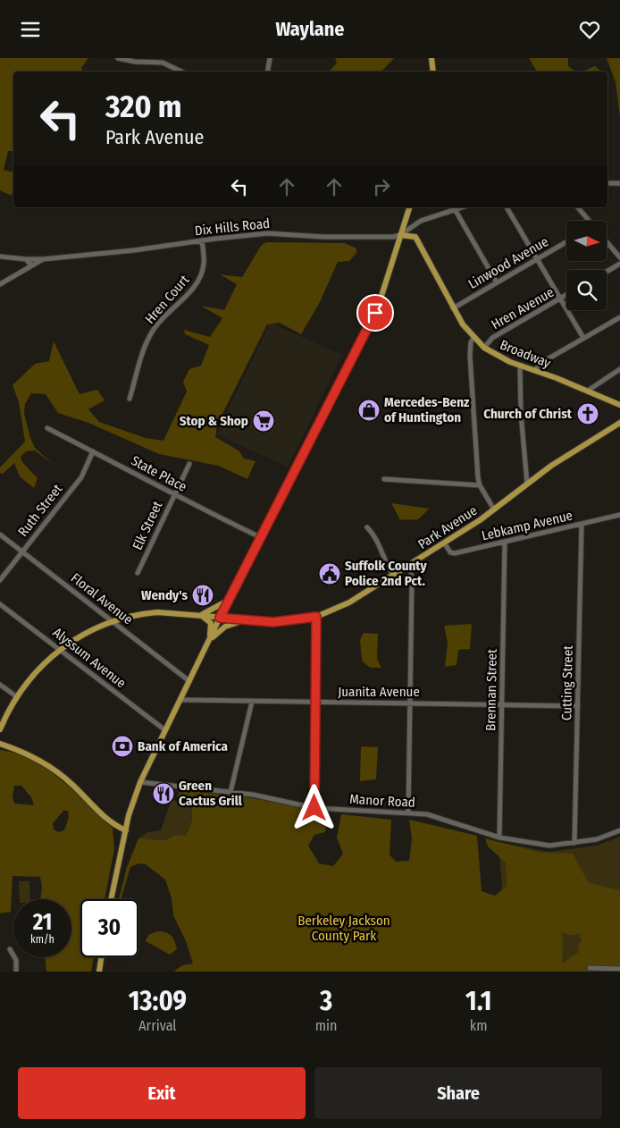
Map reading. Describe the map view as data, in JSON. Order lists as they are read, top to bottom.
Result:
{
  "streets": {
    "main road": ["Broadway", "Park Avenue"],
    "street": [
      "Dix Hills Road",
      "Linwood Avenue",
      "Hren Court",
      "Hren Avenue",
      "State Place",
      "Ruth Street",
      "Elk Street",
      "Lebkamp Avenue",
      "Floral Avenue",
      "Alyssum Avenue",
      "Cutting Street",
      "Brennan Street",
      "Juanita Avenue",
      "Manor Road"
    ]
  },
  "crossings": [
    ["Dix Hills Road", "Hren Court"],
    ["Dix Hills Road", "Broadway"],
    ["Linwood Avenue", "Broadway"],
    ["Hren Avenue", "Broadway"],
    ["State Place", "Ruth Street"],
    ["State Place", "Elk Street"],
    ["Ruth Street", "Floral Avenue"],
    ["Lebkamp Avenue", "Park Avenue"],
    ["Lebkamp Avenue", "Cutting Street"],
    ["Lebkamp Avenue", "Brennan Street"],
    ["Park Avenue", "Floral Avenue"],
    ["Park Avenue", "Alyssum Avenue"],
    ["Cutting Street", "Juanita Avenue"],
    ["Cutting Street", "Manor Road"],
    ["Brennan Street", "Juanita Avenue"],
    ["Brennan Street", "Manor Road"]
  ],
  "parks": ["Berkeley Jackson County Park"],
  "places": {
    "shop": ["Mercedes-Benz of Huntington"],
    "church": ["Church of Christ"],
    "supermarket": ["Stop & Shop"],
    "public building": ["Suffolk County Police 2nd Pct."],
    "restaurant": ["Wendy's", "Green Cactus Grill"],
    "bank": ["Bank of America"]
  },
  "north": "right",
  "page": {
    "header": "Waylane",
    "turn": ["320 m", "Park Avenue"],
    "speed": "21 km/h",
    "limit": "30",
    "eta": [
      "13:09",
      "Arrival",
      "3",
      "min",
      "1.1",
      "km"
    ],
    "buttons": ["Exit", "Share"]
  }
}
